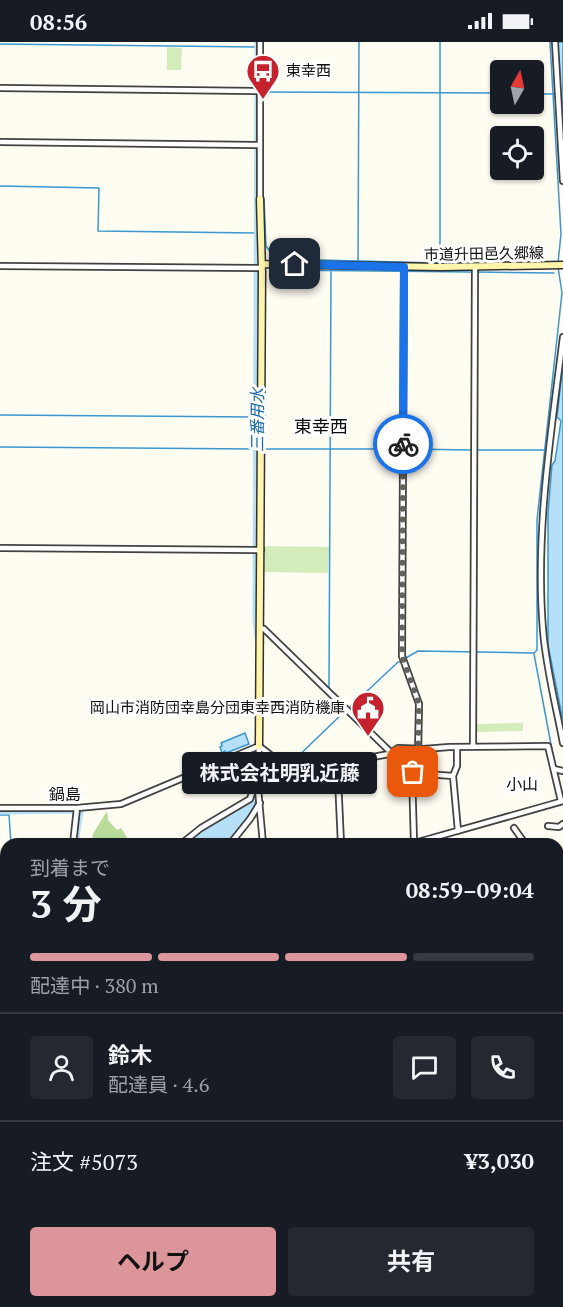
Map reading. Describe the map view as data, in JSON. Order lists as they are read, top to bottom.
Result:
{
  "streets": {
    "street": ["市道升田邑久郷線"]
  },
  "districts": ["東幸西", "小山", "鍋島"],
  "water": ["三番用水"],
  "places": {
    "bus stop": ["東幸西"],
    "public building": ["岡山市消防団幸島分団東幸西消防機庫"],
    "other": ["株式会社明乳近藤"]
  },
  "north": "top",
  "page": {
    "status": "08:56",
    "bubble": "株式会社明乳近藤",
    "heading": ["3 分", "到着まで", "08:59–09:04"],
    "panel": [
      "鈴木",
      "配達員 · 4.6",
      "注文 #5073",
      "¥3,030"
    ],
    "bar": "配達中 · 380 m",
    "buttons": ["ヘルプ", "共有"]
  }
}
